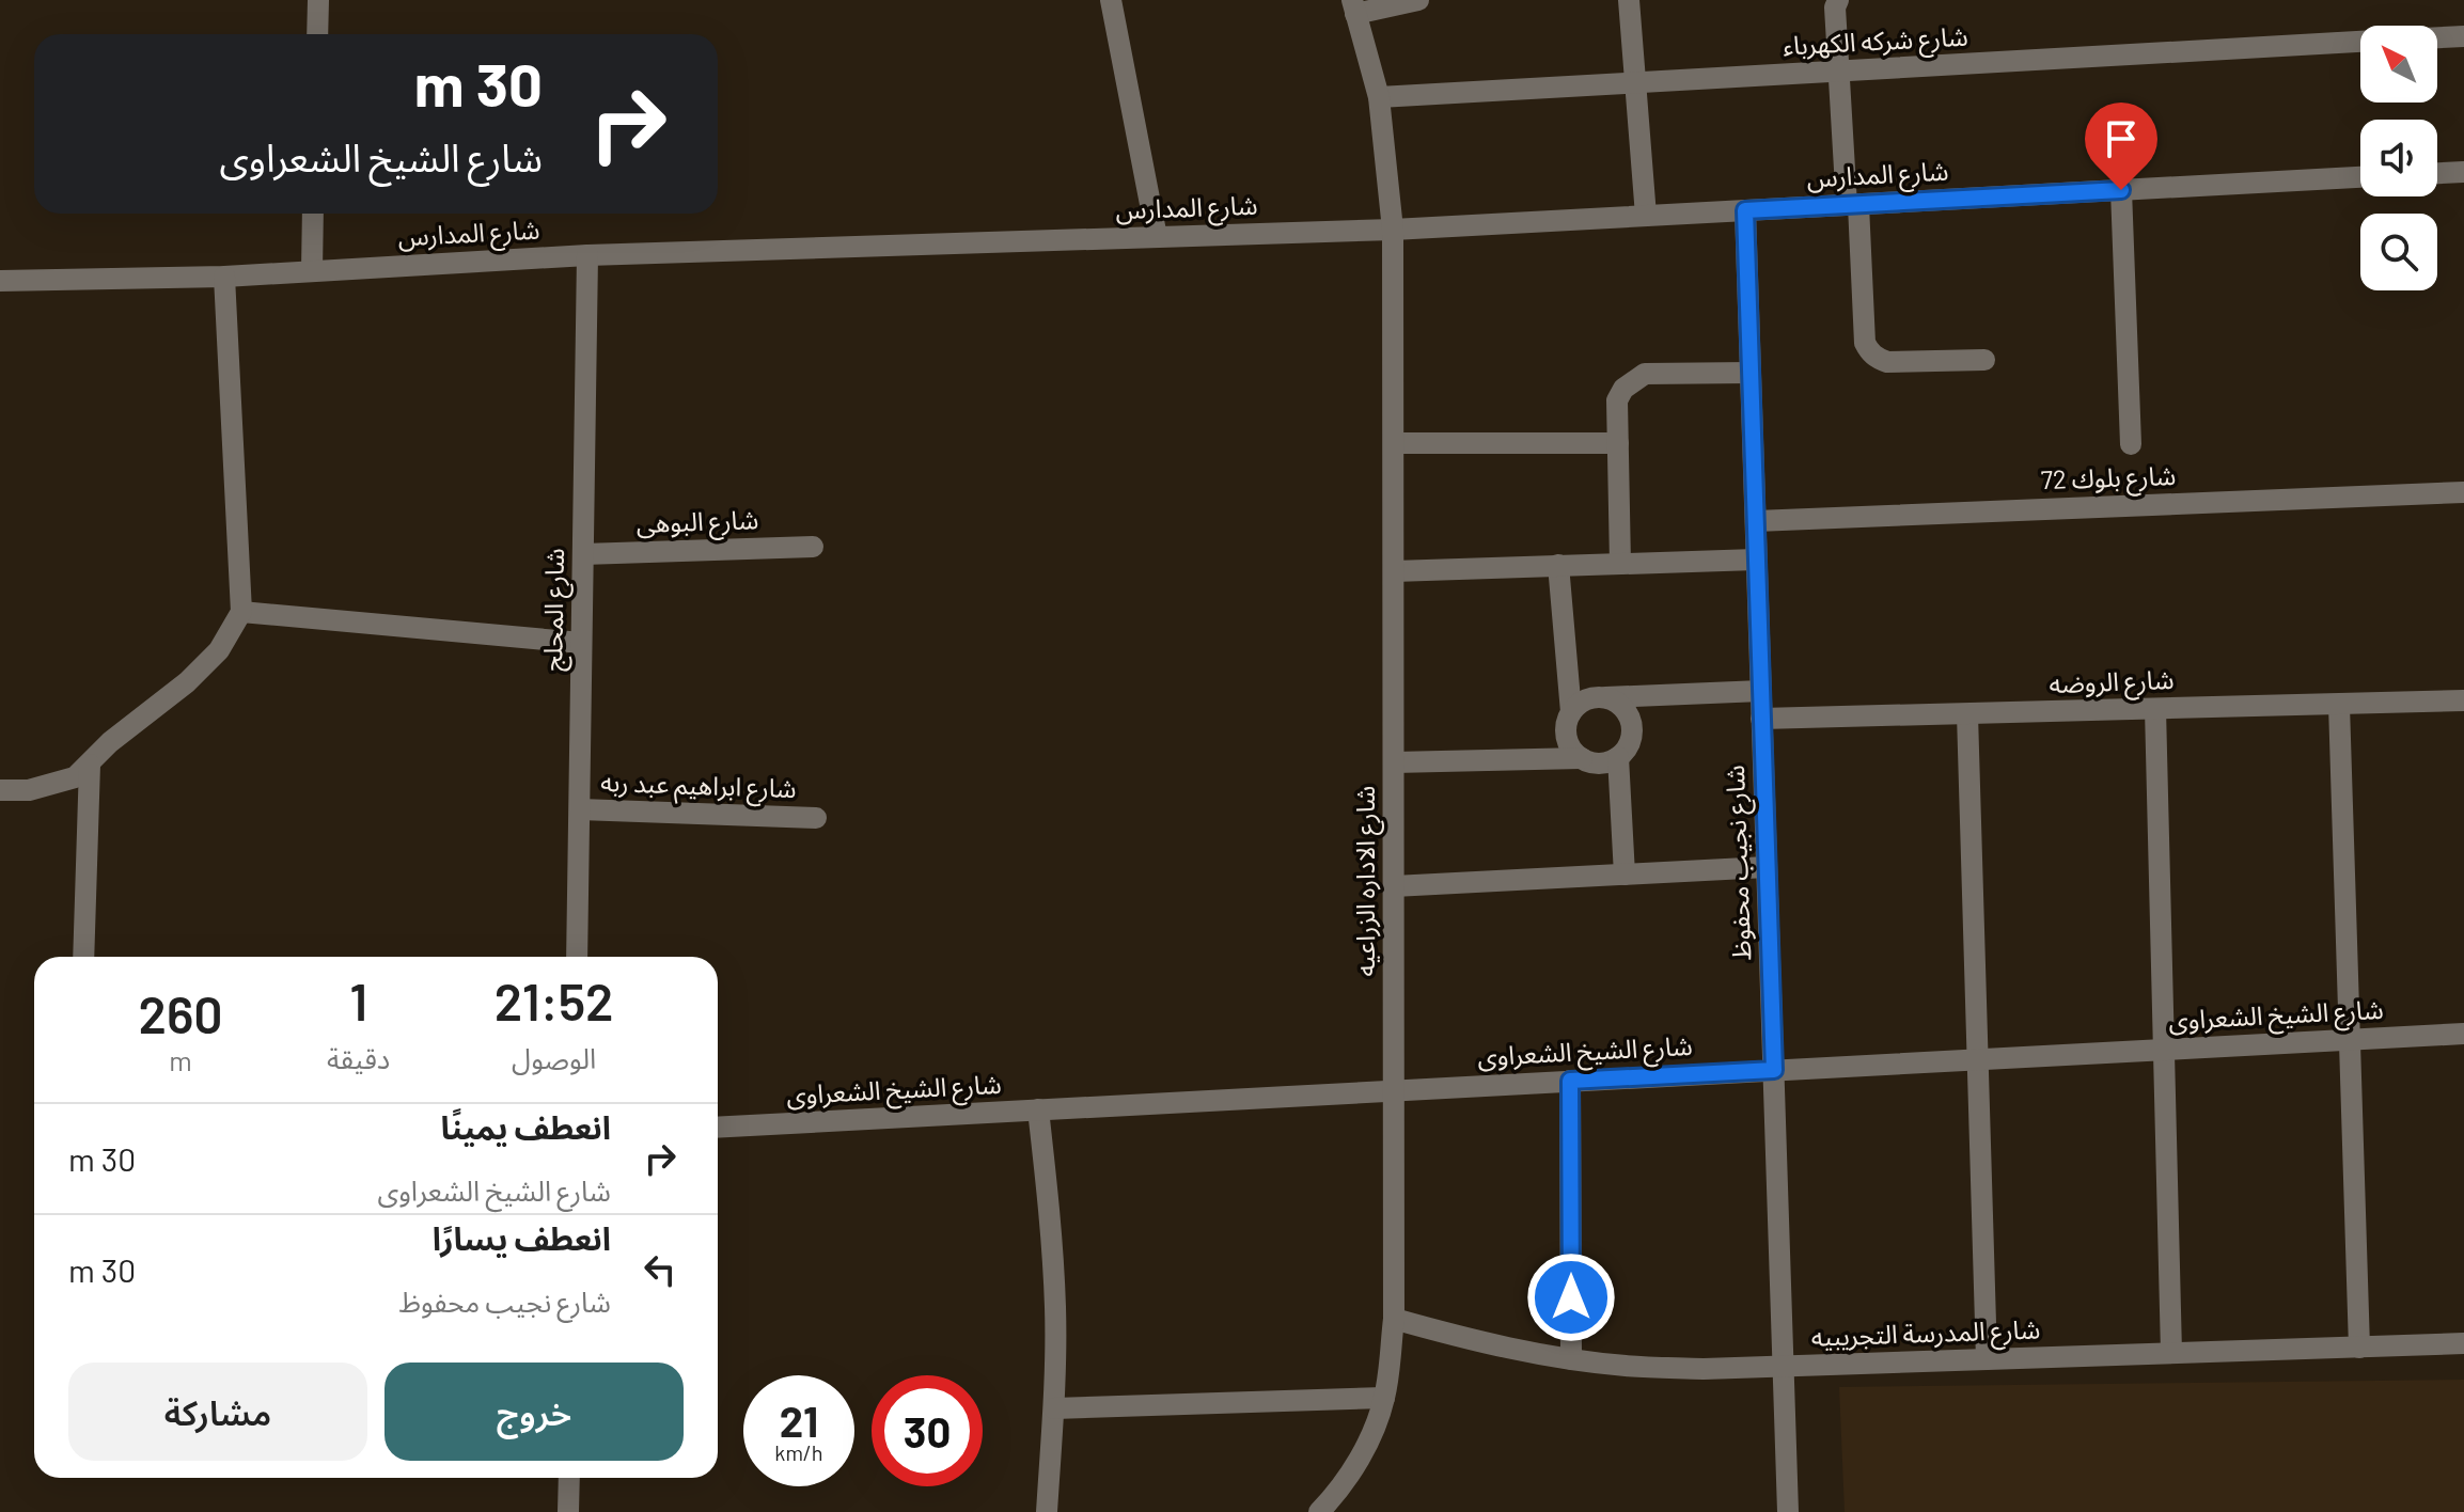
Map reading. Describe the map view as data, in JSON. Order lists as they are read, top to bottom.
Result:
{
  "streets": {
    "street": [
      "شارع شركه الكهرباء",
      "شارع المدارس",
      "شارع بلوك 72",
      "شارع البوهى",
      "شارع المحلج",
      "شارع الروضه",
      "شارع ابراهيم عبد ربه",
      "شارع نجيب محفوظ",
      "شارع الاداره الزراعيه",
      "شارع الشيخ الشعراوى",
      "شارع المدرسة التجريبيه"
    ]
  },
  "crossings": [
    ["شارع شركه الكهرباء", "شارع الاداره الزراعيه"],
    ["شارع المدارس", "شارع المحلج"],
    ["شارع المدارس", "شارع نجيب محفوظ"],
    ["شارع المدارس", "شارع الاداره الزراعيه"],
    ["شارع بلوك 72", "شارع نجيب محفوظ"],
    ["شارع البوهى", "شارع المحلج"],
    ["شارع المحلج", "شارع ابراهيم عبد ربه"],
    ["شارع الروضه", "شارع نجيب محفوظ"],
    ["شارع نجيب محفوظ", "شارع الشيخ الشعراوى"],
    ["شارع نجيب محفوظ", "شارع المدرسة التجريبيه"],
    ["شارع الاداره الزراعيه", "شارع الشيخ الشعراوى"],
    ["شارع الاداره الزراعيه", "شارع المدرسة التجريبيه"]
  ],
  "north": "top left",
  "page": {
    "turn": ["30 m", "شارع الشيخ الشعراوى"],
    "eta": [
      "21:52",
      "الوصول",
      "1",
      "دقيقة",
      "260",
      "m"
    ],
    "list": [
      {
        "name": "انعطف يمينًا",
        "note": "شارع الشيخ الشعراوى",
        "value": "30 m"
      },
      {
        "name": "انعطف يسارًا",
        "note": "شارع نجيب محفوظ",
        "value": "30 m"
      }
    ],
    "buttons": ["خروج", "مشاركة"],
    "speed": "21 km/h",
    "limit": "30"
  }
}
